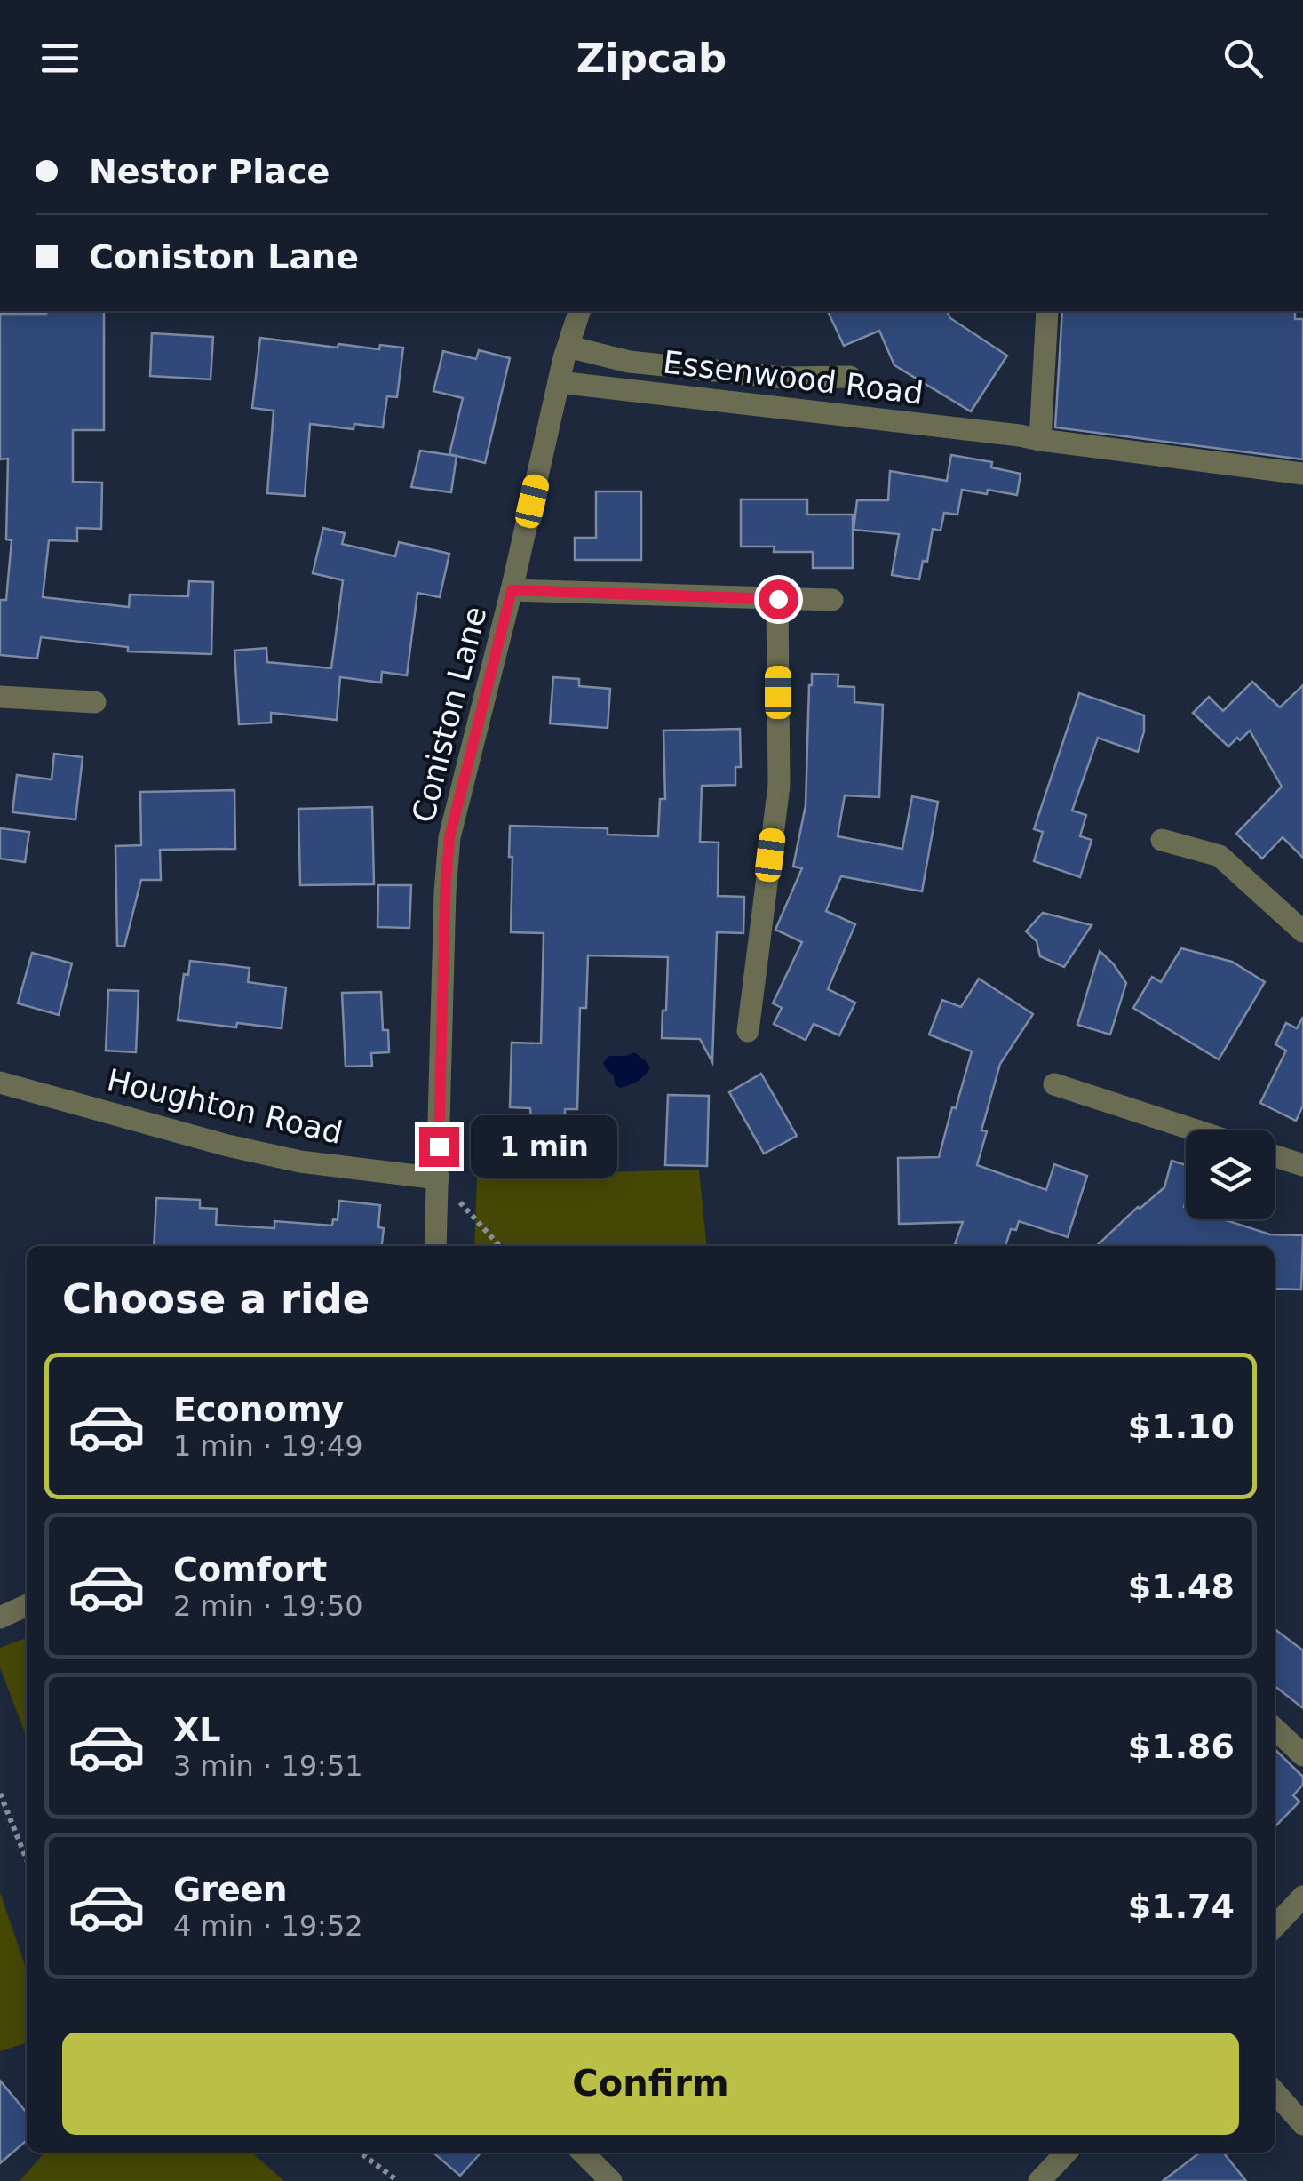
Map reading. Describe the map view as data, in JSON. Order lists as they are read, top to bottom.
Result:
{
  "streets": {
    "street": ["Essenwood Road", "Coniston Lane", "Houghton Road"]
  },
  "crossings": [
    ["Essenwood Road", "Coniston Lane"],
    ["Coniston Lane", "Houghton Road"]
  ],
  "page": {
    "header": "Zipcab",
    "banner": ["Nestor Place", "Coniston Lane"],
    "bubble": "1 min",
    "heading": "Choose a ride",
    "list": [
      {
        "name": "Economy",
        "note": "1 min · 19:49",
        "value": "$1.10"
      },
      {
        "name": "Comfort",
        "note": "2 min · 19:50",
        "value": "$1.48"
      },
      {
        "name": "XL",
        "note": "3 min · 19:51",
        "value": "$1.86"
      },
      {
        "name": "Green",
        "note": "4 min · 19:52",
        "value": "$1.74"
      }
    ],
    "buttons": "Confirm"
  }
}
